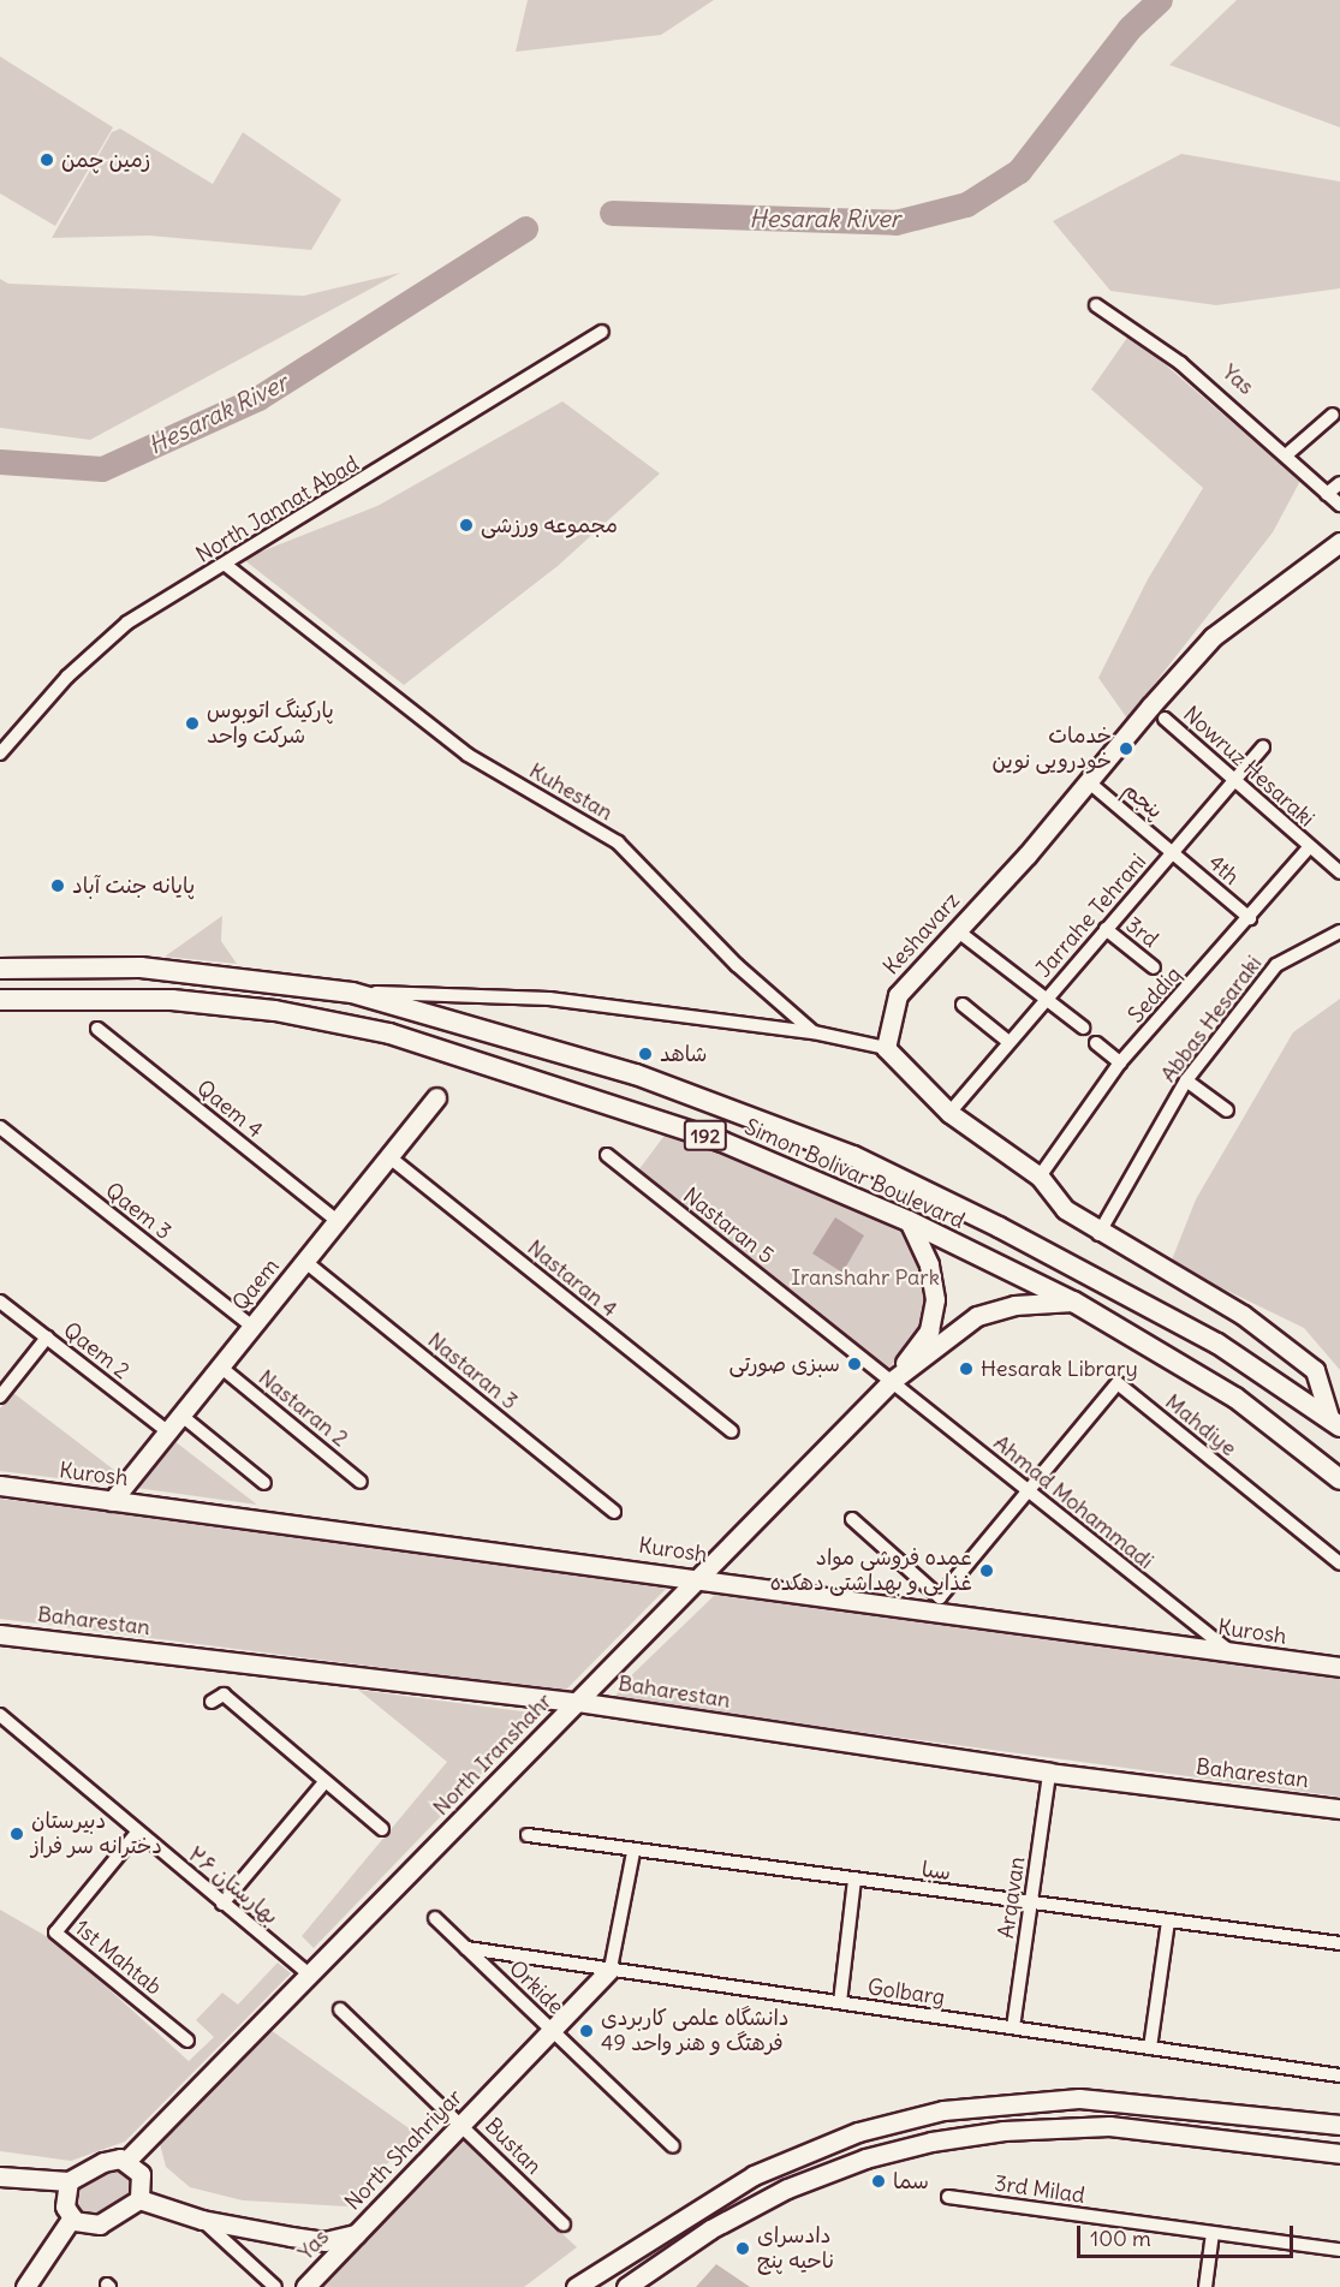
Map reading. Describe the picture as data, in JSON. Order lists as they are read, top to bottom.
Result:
{
  "streets": {
    "main road": ["192", "Simon Bolivar Boulevard"],
    "street": [
      "Yas",
      "North Jannat Abad",
      "Nowruz Hesaraki",
      "Kuhestan",
      "پنجم",
      "4th",
      "Jarrahe Tehrani",
      "3rd",
      "Keshavarz",
      "Seddiq",
      "Abbas Hesaraki",
      "Qaem 4",
      "Qaem 3",
      "Nastaran 5",
      "Nastaran 4",
      "Qaem",
      "Qaem 2",
      "Nastaran 3",
      "Nastaran 2",
      "Mahdiye",
      "Kurosh",
      "Ahmad Mohammadi",
      "Baharestan",
      "North Iranshahr",
      "سبا",
      "بهارستان ۲۶",
      "Arqavan",
      "1st Mahtab",
      "Orkide",
      "Golbarg",
      "Bustan",
      "North Shahriyar",
      "3rd Milad"
    ]
  },
  "crossings": [
    ["Yas", "North Shahriyar"],
    ["North Jannat Abad", "Kuhestan"],
    ["Nowruz Hesaraki", "Jarrahe Tehrani"],
    ["Nowruz Hesaraki", "Seddiq"],
    ["Kuhestan", "Keshavarz"],
    ["پنجم", "4th"],
    ["پنجم", "Jarrahe Tehrani"],
    ["پنجم", "Keshavarz"],
    ["4th", "Jarrahe Tehrani"],
    ["4th", "Seddiq"],
    ["Jarrahe Tehrani", "3rd"],
    ["Qaem 4", "Qaem"],
    ["Qaem 3", "Qaem"],
    ["Nastaran 5", "Ahmad Mohammadi"],
    ["Nastaran 5", "North Iranshahr"],
    ["Nastaran 4", "Qaem"],
    ["Qaem", "Qaem 2"],
    ["Qaem", "Nastaran 3"],
    ["Qaem", "Nastaran 2"],
    ["Qaem", "Kurosh"],
    ["Mahdiye", "Ahmad Mohammadi"],
    ["Kurosh", "Ahmad Mohammadi"],
    ["Kurosh", "North Iranshahr"],
    ["Ahmad Mohammadi", "North Iranshahr"],
    ["Baharestan", "North Iranshahr"],
    ["Baharestan", "Arqavan"],
    ["North Iranshahr", "بهارستان ۲۶"],
    ["North Iranshahr", "North Shahriyar"],
    ["سبا", "Arqavan"],
    ["بهارستان ۲۶", "1st Mahtab"],
    ["Arqavan", "Golbarg"],
    ["Orkide", "Golbarg"],
    ["Orkide", "North Shahriyar"],
    ["Golbarg", "North Shahriyar"],
    ["Bustan", "North Shahriyar"]
  ],
  "water": ["Hesarak River"],
  "parks": ["Iranshahr Park"],
  "places": [
    "زمین چمن",
    "مجموعه ورزشی",
    "پارکینگ اتوبوس شرکت واحد",
    "خدمات خودرویی نوین",
    "پایانه جنت آباد",
    "شاهد",
    "سبزی صورتی",
    "Hesarak Library",
    "عمده فروشی مواد غذایی و بهداشتی دهکده",
    "دبیرستان دخترانه سر فراز",
    "دانشگاه علمی کاربردی فرهتگ و هنر واحد 49",
    "سما",
    "دادسرای ناحیه پنج"
  ],
  "scale_bar": "100 m"
}
